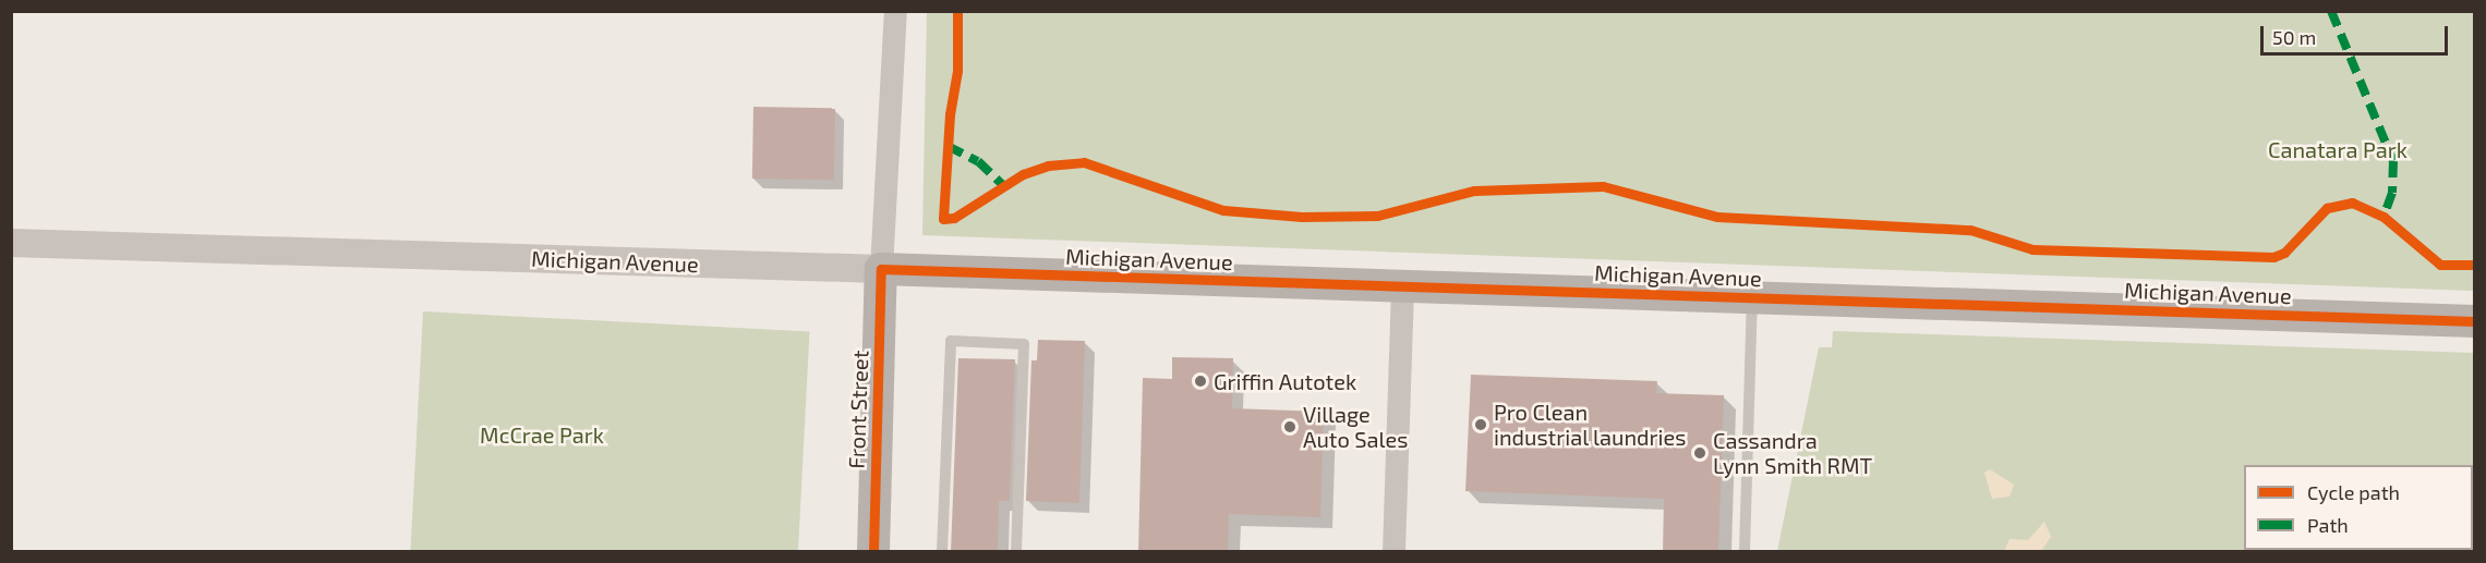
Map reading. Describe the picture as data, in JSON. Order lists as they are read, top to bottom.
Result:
{
  "streets": {
    "main road": ["Michigan Avenue", "Front Street"]
  },
  "crossings": [
    ["Michigan Avenue", "Front Street"]
  ],
  "parks": ["Canatara Park", "McCrae Park"],
  "places": [
    "Griffin Autotek",
    "Pro Clean industrial laundries",
    "Village Auto Sales",
    "Cassandra Lynn Smith RMT"
  ],
  "legend": ["Cycle path", "Path"],
  "scale_bar": "50 m"
}
